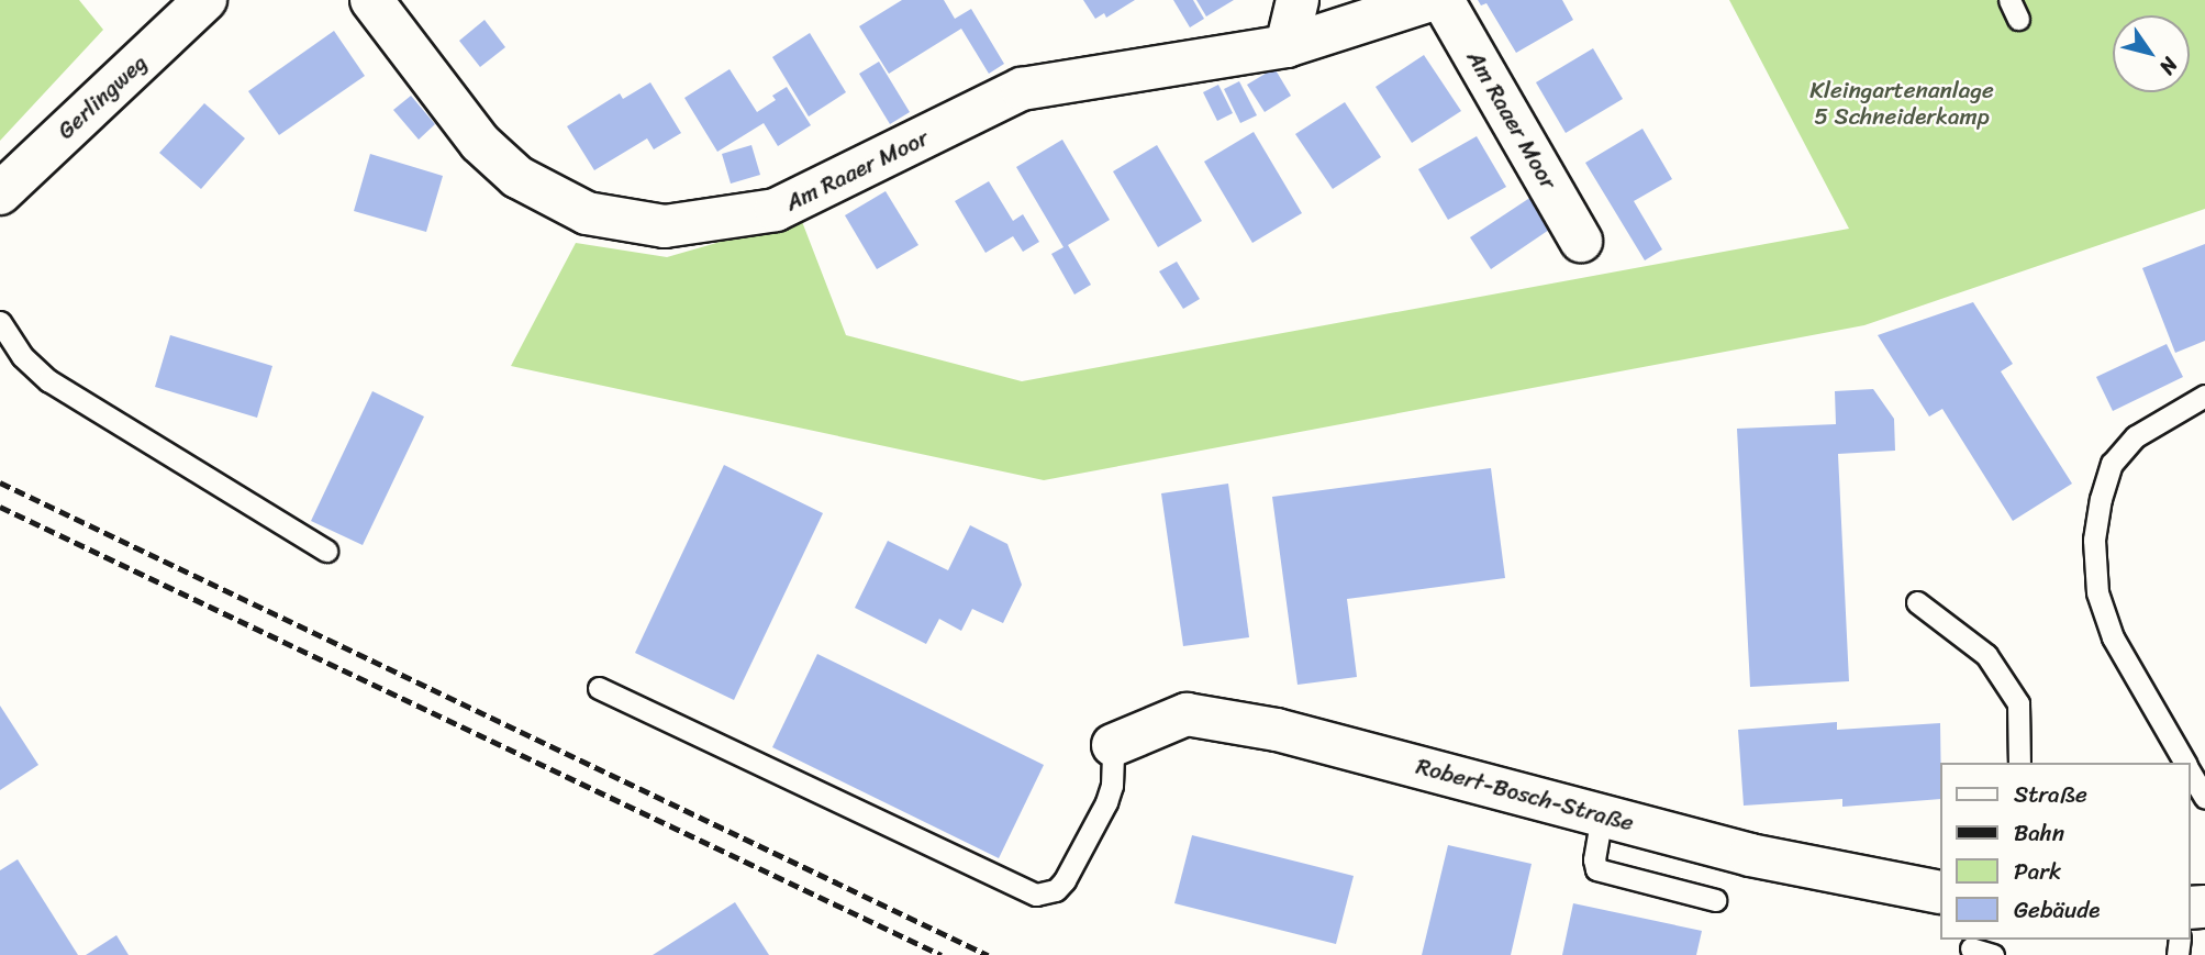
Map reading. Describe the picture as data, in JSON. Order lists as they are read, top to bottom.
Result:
{
  "streets": {
    "street": ["Gerlingweg", "Am Raaer Moor", "Robert-Bosch-Straße"]
  },
  "parks": ["Kleingartenanlage 5 Schneiderkamp"],
  "legend": [
    "Straße",
    "Bahn",
    "Park",
    "Gebäude"
  ],
  "north": "bottom right"
}
